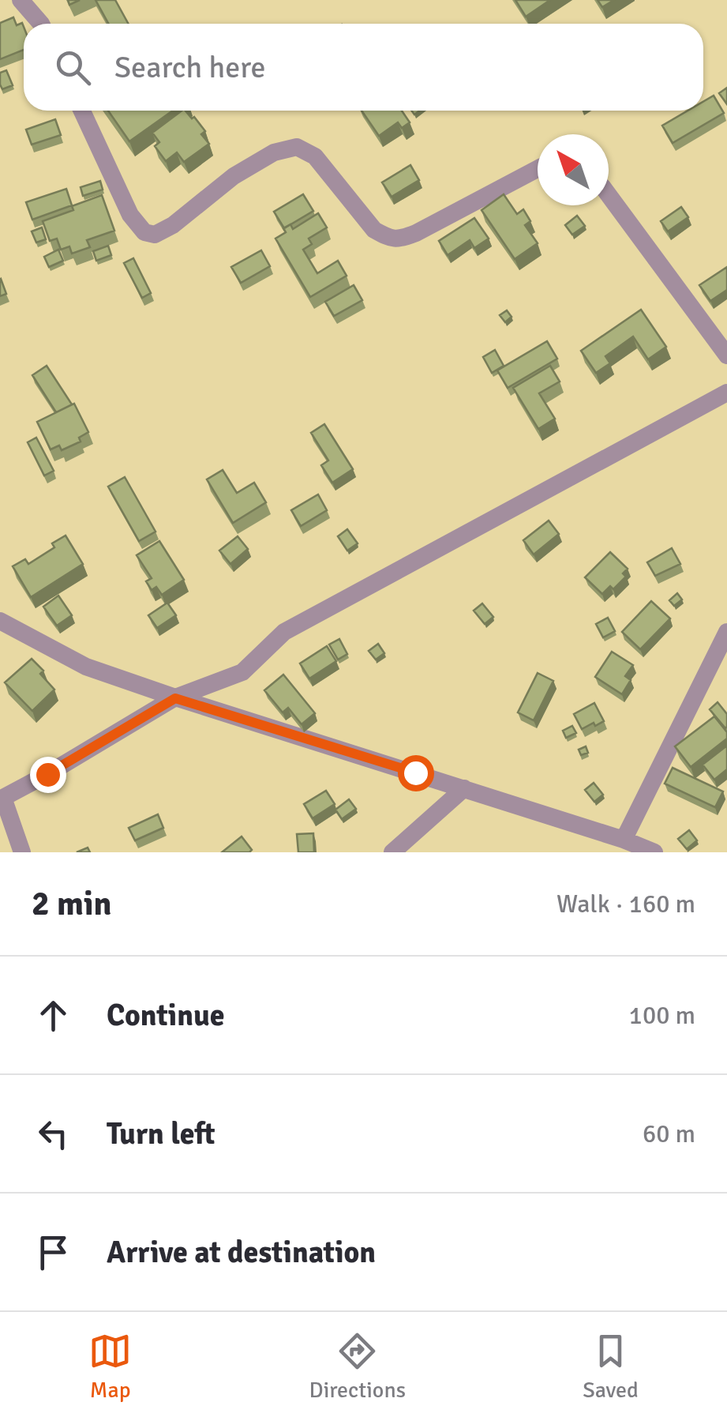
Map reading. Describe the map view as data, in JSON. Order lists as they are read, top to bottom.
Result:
{
  "north": "top left",
  "page": {
    "search": "Search here",
    "heading": ["2 min", "Walk · 160 m"],
    "list": [
      ["Continue", "100 m"],
      ["Turn left", "60 m"],
      "Arrive at destination"
    ],
    "nav": ["Map", "Directions", "Saved"]
  }
}
